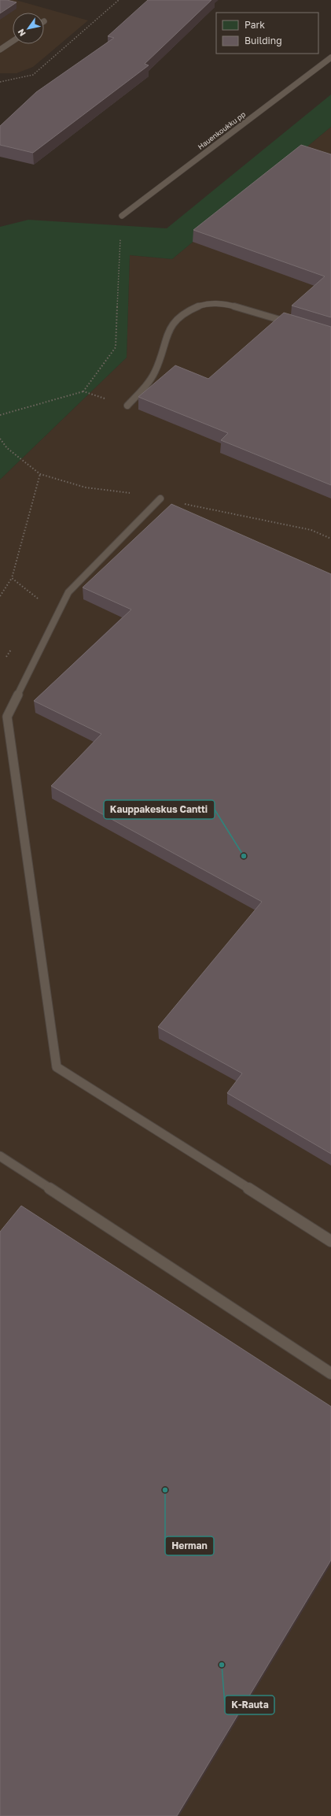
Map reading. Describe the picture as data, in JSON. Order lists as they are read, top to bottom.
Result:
{
  "streets": {
    "lane": ["Hauenkoukku pp"]
  },
  "places": ["Kauppakeskus Cantti", "Herman", "K-Rauta"],
  "legend": ["Park", "Building"],
  "north": "bottom left"
}
